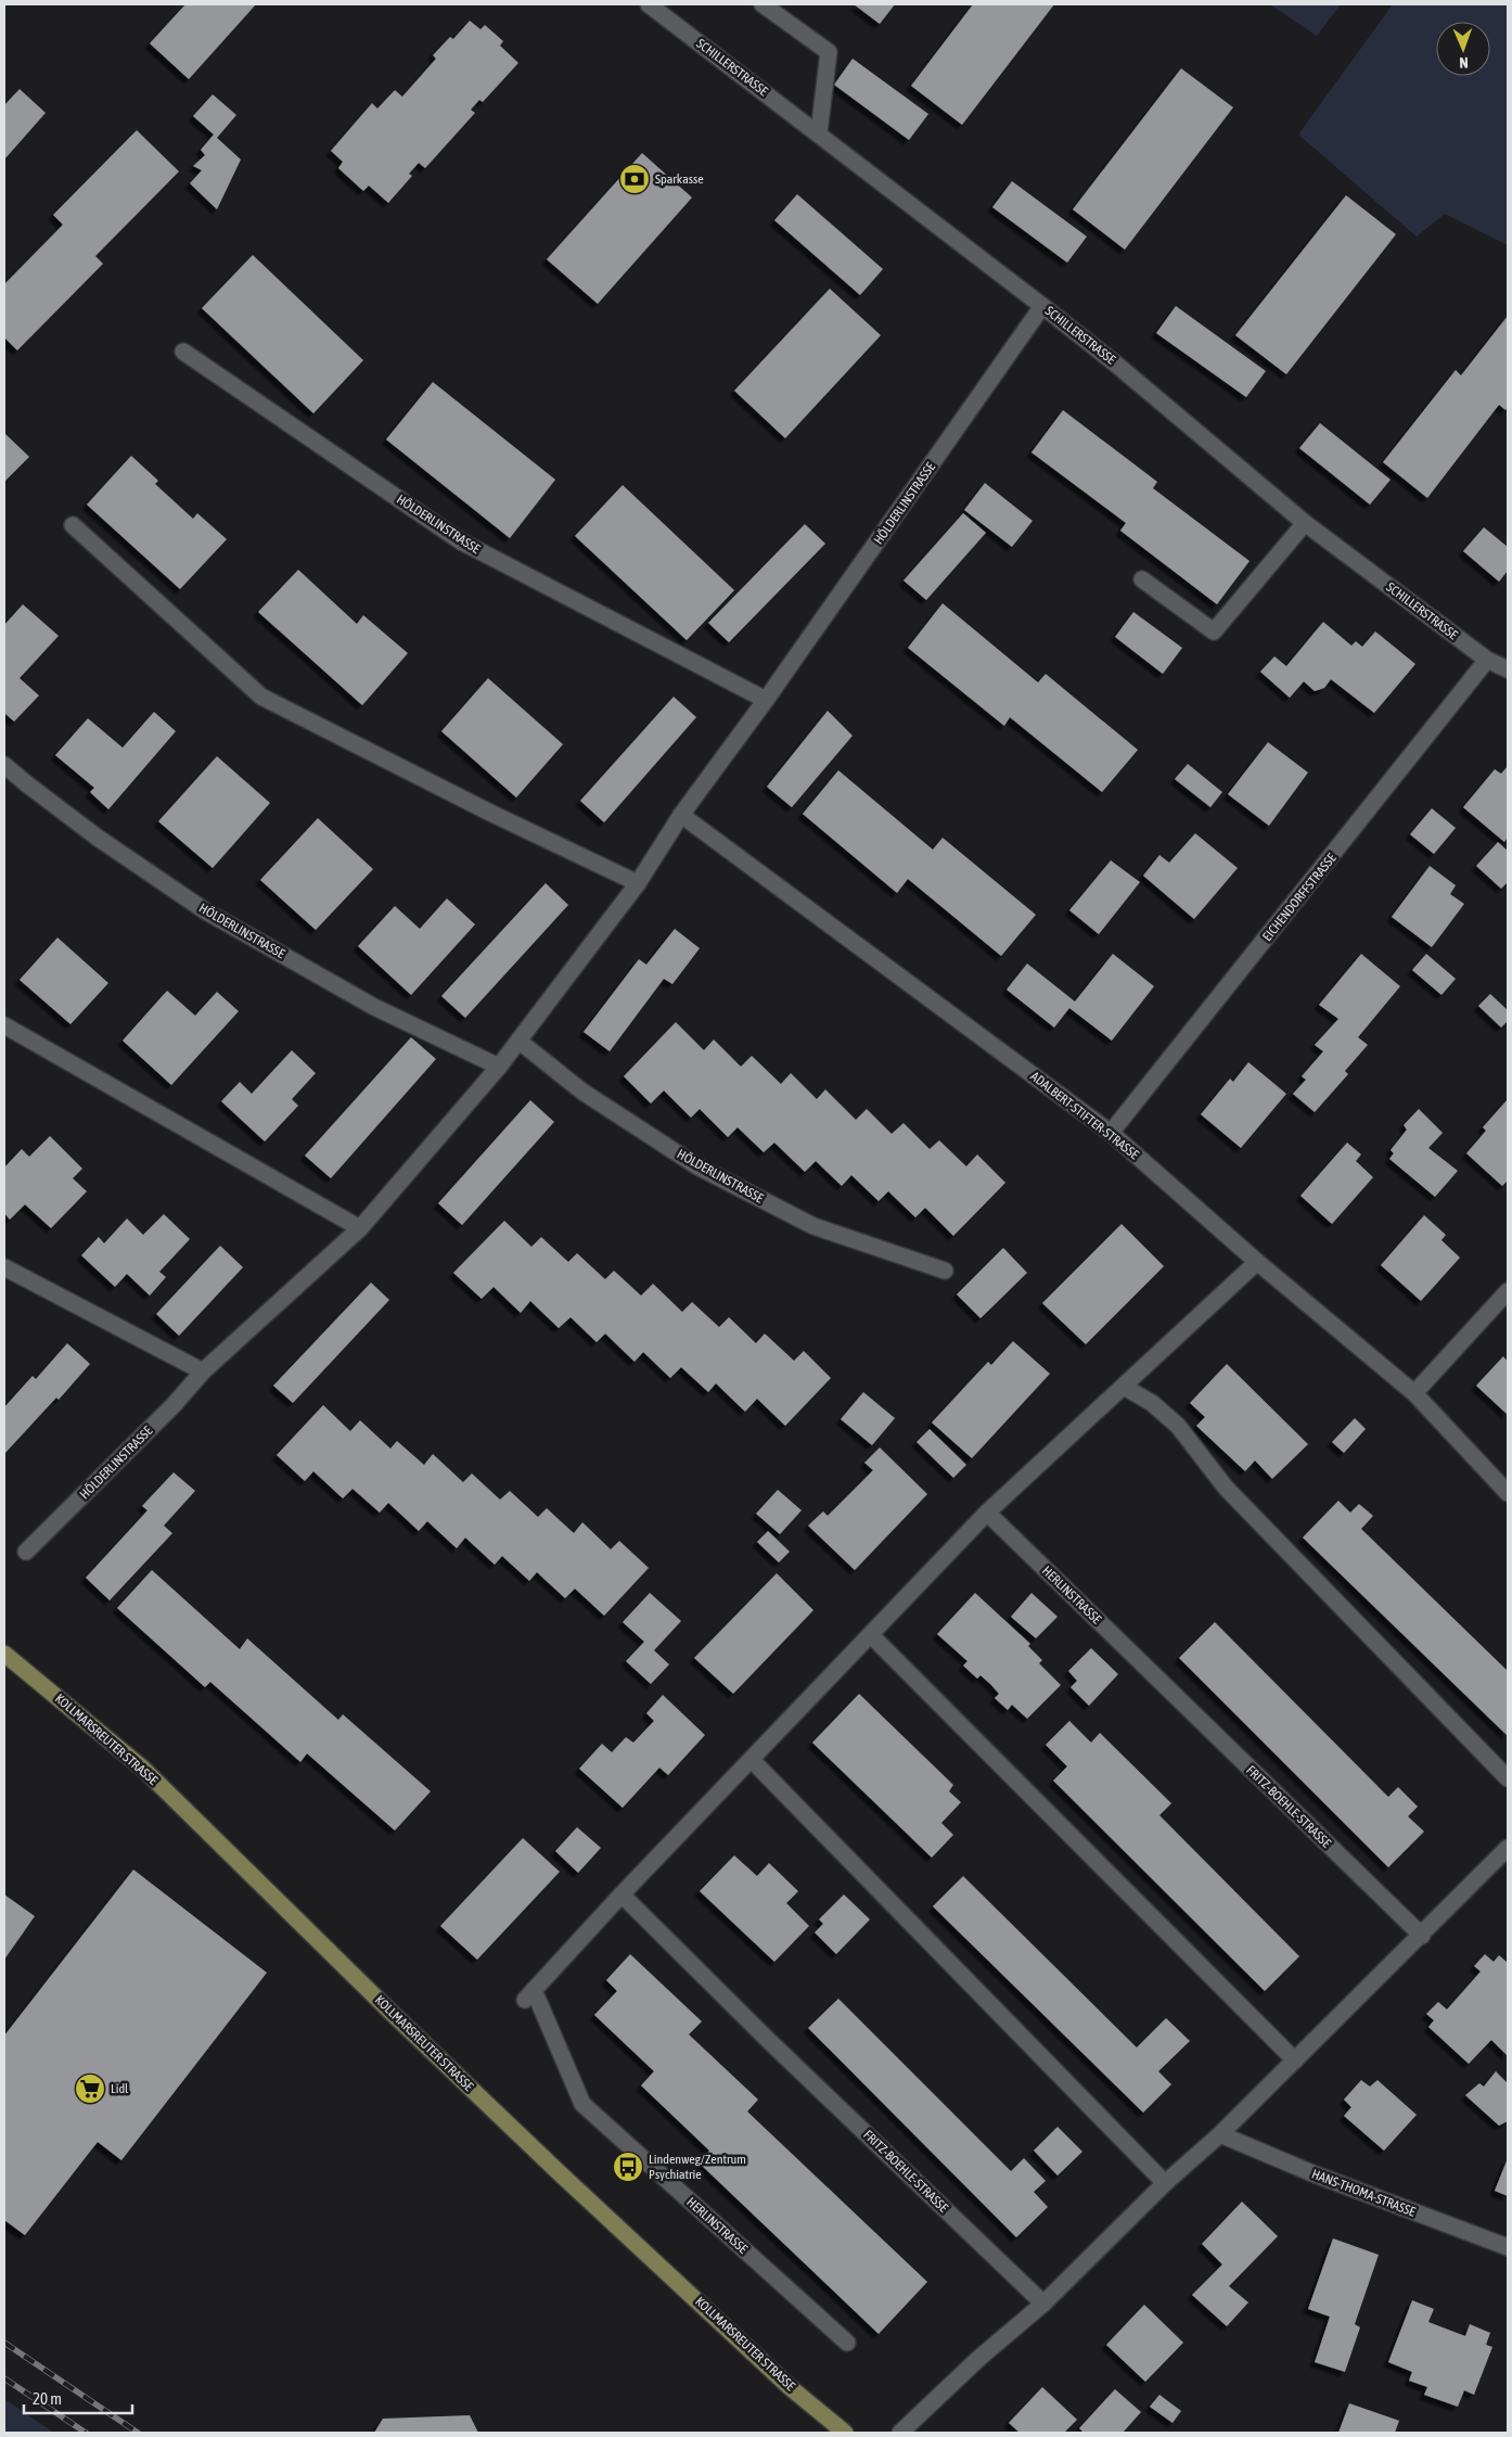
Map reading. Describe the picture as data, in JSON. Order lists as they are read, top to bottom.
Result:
{
  "streets": {
    "main road": ["KOLLMARSREUTER STRASSE"],
    "street": [
      "SCHILLERSTRASSE",
      "HÖLDERLINSTRASSE",
      "EICHENDORFFSTRASSE",
      "ADALBERT-STIFTER-STRASSE",
      "HERLINSTRASSE",
      "FRITZ-BOEHLE-STRASSE",
      "HANS-THOMA-STRASSE"
    ]
  },
  "crossings": [
    ["SCHILLERSTRASSE", "HÖLDERLINSTRASSE"],
    ["SCHILLERSTRASSE", "EICHENDORFFSTRASSE"],
    ["HÖLDERLINSTRASSE", "ADALBERT-STIFTER-STRASSE"],
    ["EICHENDORFFSTRASSE", "ADALBERT-STIFTER-STRASSE"],
    ["ADALBERT-STIFTER-STRASSE", "HERLINSTRASSE"],
    ["HERLINSTRASSE", "FRITZ-BOEHLE-STRASSE"]
  ],
  "places": {
    "bank": ["Sparkasse"],
    "supermarket": ["Lidl"],
    "bus stop": ["Lindenweg/Zentrum Psychiatrie"]
  },
  "scale_bar": "20 m",
  "north": "bottom"
}
